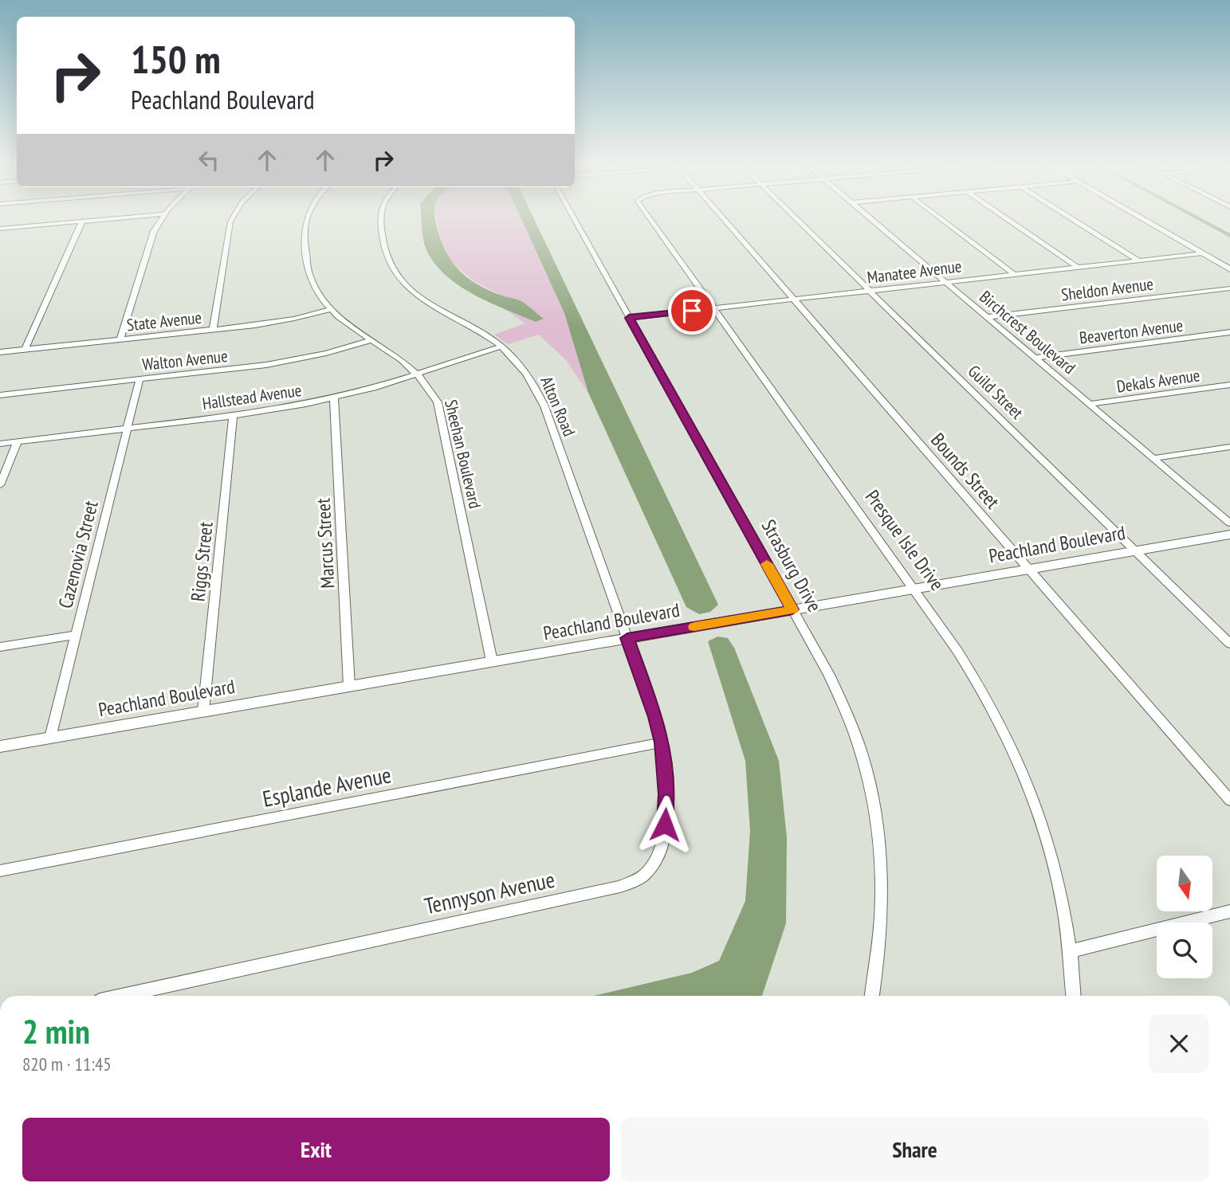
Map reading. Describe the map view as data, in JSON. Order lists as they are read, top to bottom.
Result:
{
  "streets": {
    "street": [
      "Manatee Avenue",
      "Sheldon Avenue",
      "State Avenue",
      "Beaverton Avenue",
      "Birchcrest Boulevard",
      "Walton Avenue",
      "Dekals Avenue",
      "Guild Street",
      "Hallstead Avenue",
      "Alton Road",
      "Sheehan Boulevard",
      "Bounds Street",
      "Presque Isle Drive",
      "Marcus Street",
      "Peachland Boulevard",
      "Cazenovia Street",
      "Riggs Street",
      "Strasburg Drive",
      "Esplande Avenue",
      "Tennyson Avenue"
    ]
  },
  "crossings": [
    ["Manatee Avenue", "Birchcrest Boulevard"],
    ["Manatee Avenue", "Guild Street"],
    ["Manatee Avenue", "Bounds Street"],
    ["Manatee Avenue", "Presque Isle Drive"],
    ["Manatee Avenue", "Strasburg Drive"],
    ["Sheldon Avenue", "Birchcrest Boulevard"],
    ["State Avenue", "Sheehan Boulevard"],
    ["Beaverton Avenue", "Birchcrest Boulevard"],
    ["Birchcrest Boulevard", "Dekals Avenue"],
    ["Walton Avenue", "Sheehan Boulevard"],
    ["Walton Avenue", "Cazenovia Street"],
    ["Guild Street", "Peachland Boulevard"],
    ["Hallstead Avenue", "Alton Road"],
    ["Hallstead Avenue", "Sheehan Boulevard"],
    ["Hallstead Avenue", "Marcus Street"],
    ["Hallstead Avenue", "Cazenovia Street"],
    ["Hallstead Avenue", "Riggs Street"],
    ["Alton Road", "Peachland Boulevard"],
    ["Alton Road", "Tennyson Avenue"],
    ["Sheehan Boulevard", "Peachland Boulevard"],
    ["Bounds Street", "Peachland Boulevard"],
    ["Presque Isle Drive", "Peachland Boulevard"],
    ["Marcus Street", "Peachland Boulevard"],
    ["Peachland Boulevard", "Cazenovia Street"],
    ["Peachland Boulevard", "Riggs Street"],
    ["Peachland Boulevard", "Strasburg Drive"],
    ["Peachland Boulevard", "Tennyson Avenue"],
    ["Esplande Avenue", "Tennyson Avenue"]
  ],
  "north": "bottom",
  "page": {
    "turn": ["150 m", "Peachland Boulevard"],
    "heading": ["2 min", "820 m · 11:45"],
    "buttons": ["Exit", "Share"]
  }
}
